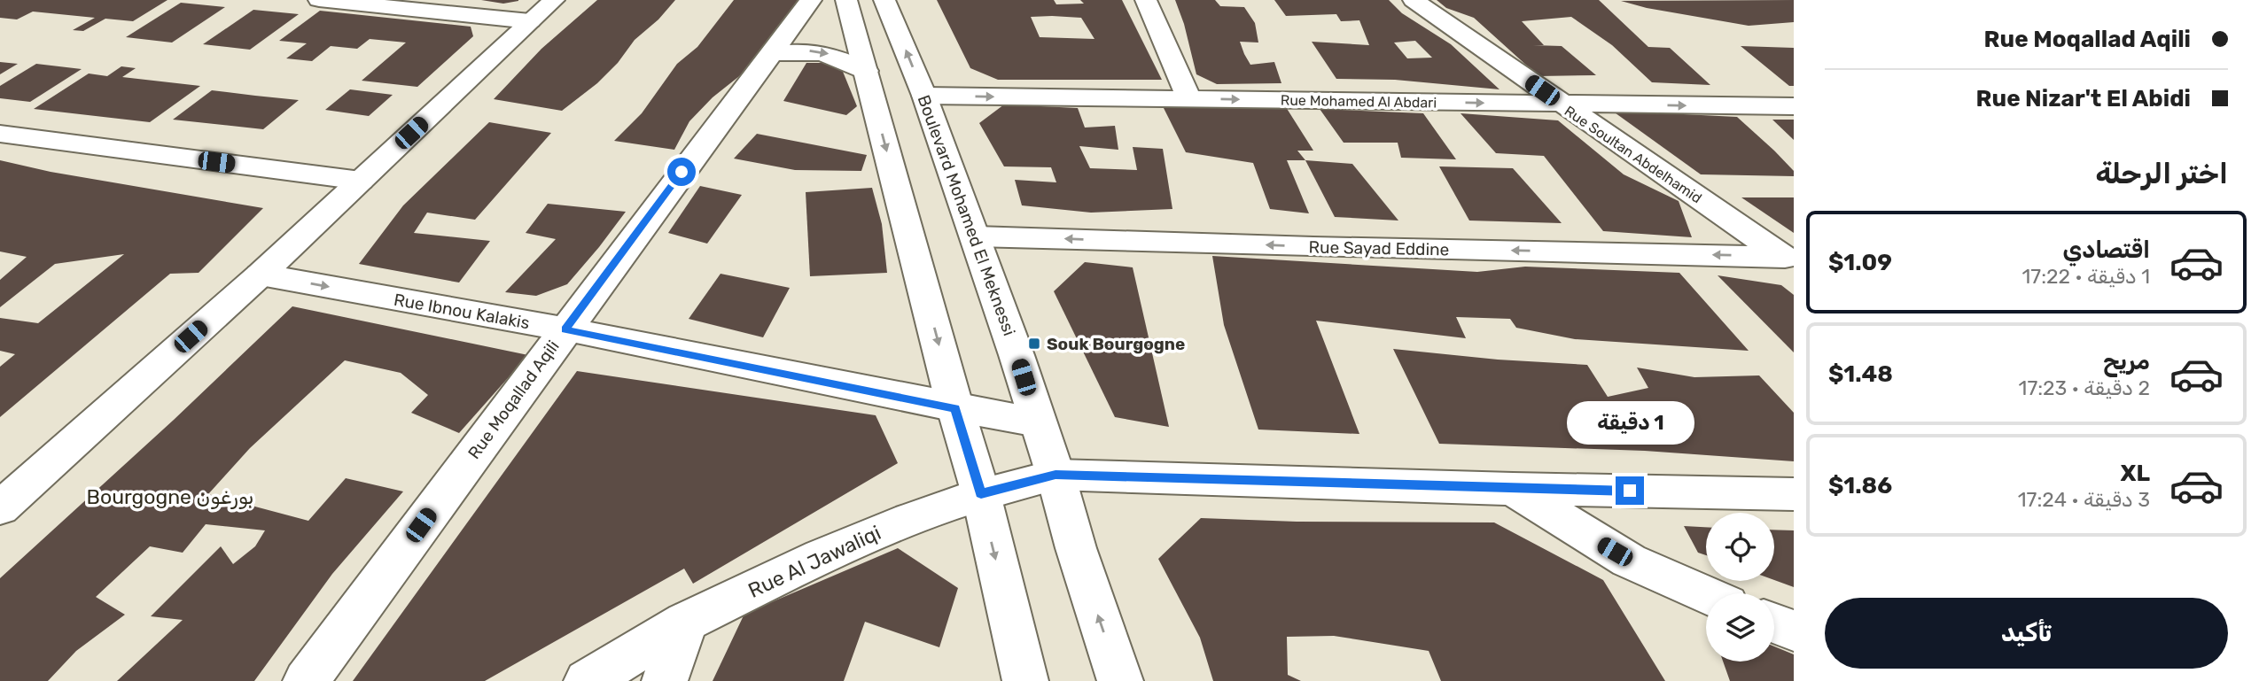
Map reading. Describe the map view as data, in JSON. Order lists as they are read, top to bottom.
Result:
{
  "streets": {
    "street": [
      "Rue Mohamed Al Abdari",
      "Rue Soultan Abdelhamid",
      "Boulevard Mohamed El Meknessi",
      "Rue Sayad Eddine",
      "Rue Ibnou Kalakis",
      "Rue Moqallad Aqili",
      "Rue Al Jawaliqi"
    ]
  },
  "crossings": [
    ["Rue Mohamed Al Abdari", "Rue Soultan Abdelhamid"],
    ["Rue Mohamed Al Abdari", "Boulevard Mohamed El Meknessi"],
    ["Rue Soultan Abdelhamid", "Rue Sayad Eddine"],
    ["Boulevard Mohamed El Meknessi", "Rue Sayad Eddine"],
    ["Boulevard Mohamed El Meknessi", "Rue Ibnou Kalakis"],
    ["Boulevard Mohamed El Meknessi", "Rue Al Jawaliqi"],
    ["Rue Ibnou Kalakis", "Rue Moqallad Aqili"]
  ],
  "one_way": ["Rue Mohamed Al Abdari", "Rue Sayad Eddine"],
  "districts": ["Bourgogne بورغون"],
  "places": {
    "transit": ["Souk Bourgogne"]
  },
  "page": {
    "banner": ["Rue Moqallad Aqili", "Rue Nizar't El Abidi"],
    "heading": "اختر الرحلة",
    "list": [
      {
        "name": "اقتصادي",
        "note": "1 دقيقة · 17:22",
        "value": "$1.09"
      },
      {
        "name": "مريح",
        "note": "2 دقيقة · 17:23",
        "value": "$1.48"
      },
      {
        "name": "XL",
        "note": "3 دقيقة · 17:24",
        "value": "$1.86"
      }
    ],
    "bubble": "1 دقيقة",
    "buttons": "تأكيد"
  }
}
